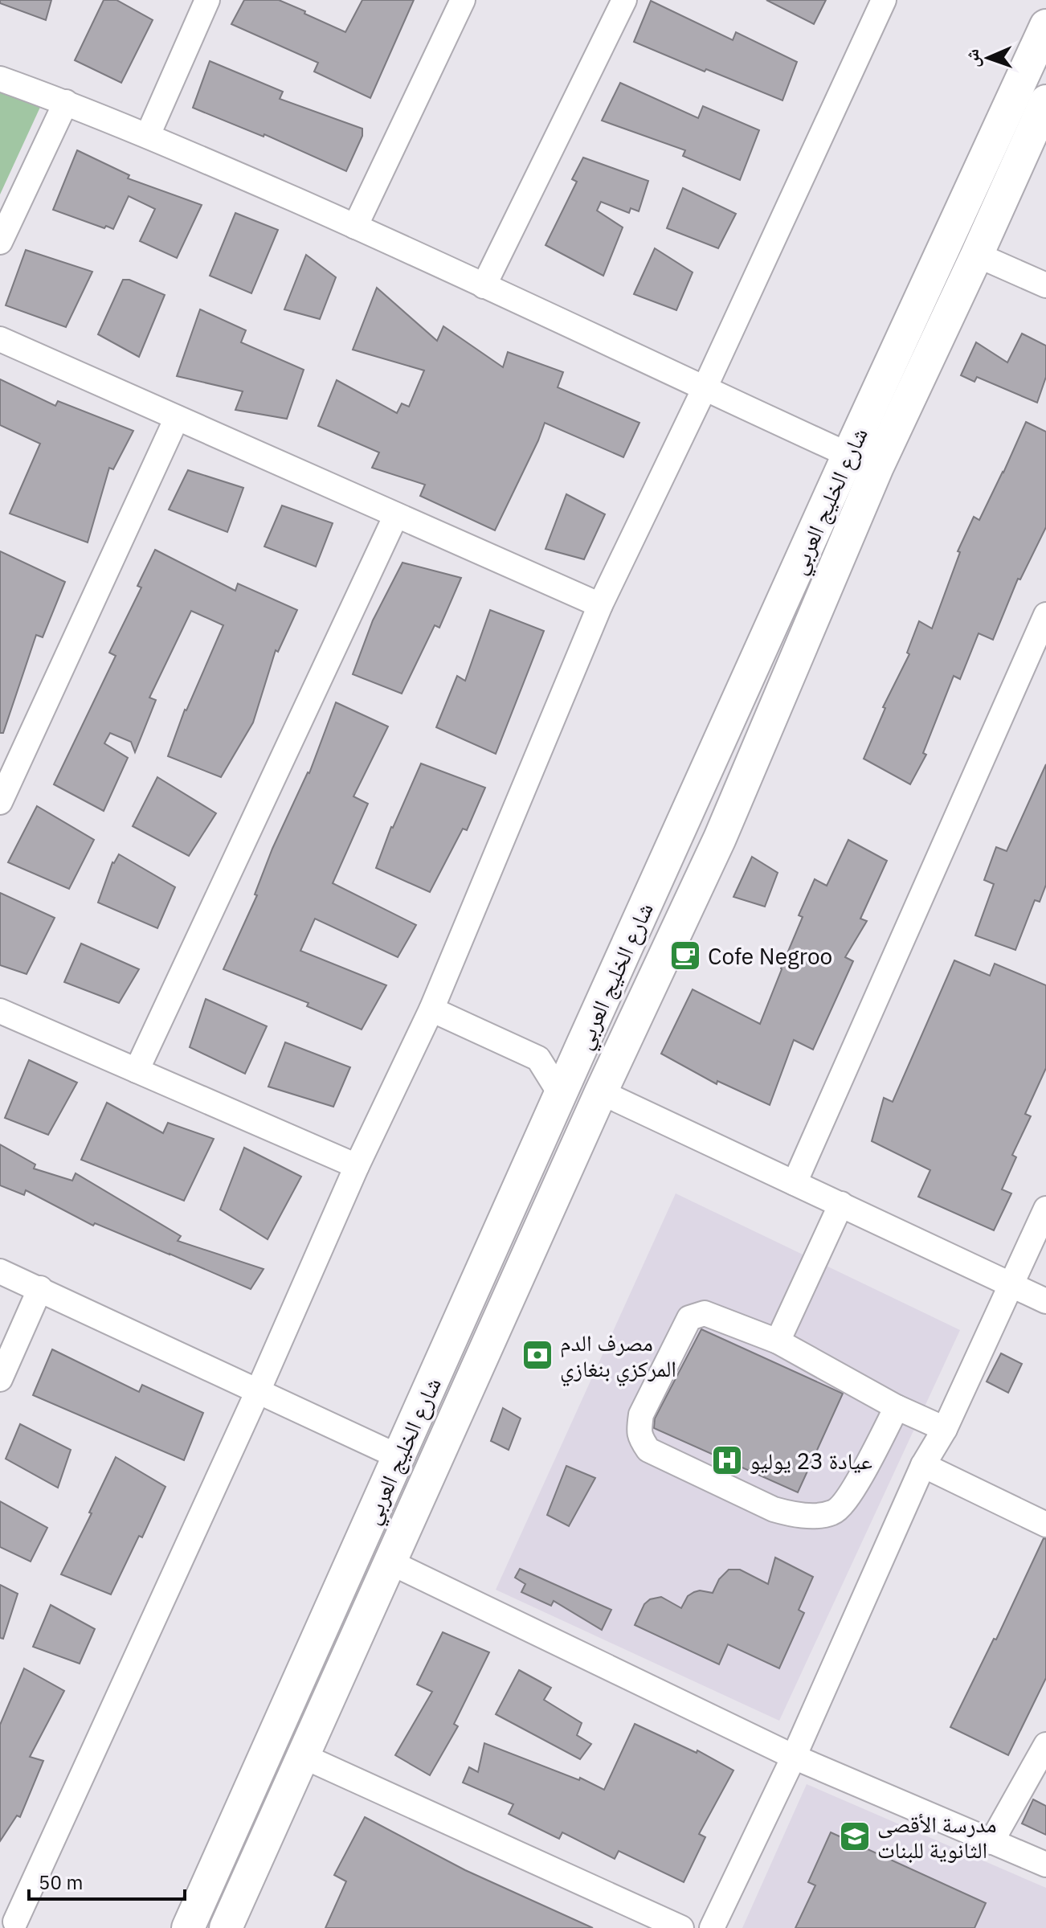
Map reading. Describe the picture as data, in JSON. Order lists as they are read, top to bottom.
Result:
{
  "streets": {
    "main road": ["شارع الخليج العربي"]
  },
  "places": {
    "cafe": ["Cofe Negroo"],
    "bank": ["مصرف الدم المركزي بنغازي"],
    "hospital": ["عيادة 23 يوليو"],
    "school or university": ["مدرسة الأقصى الثانوية للبنات"]
  },
  "scale_bar": "50 m",
  "north": "left"
}
